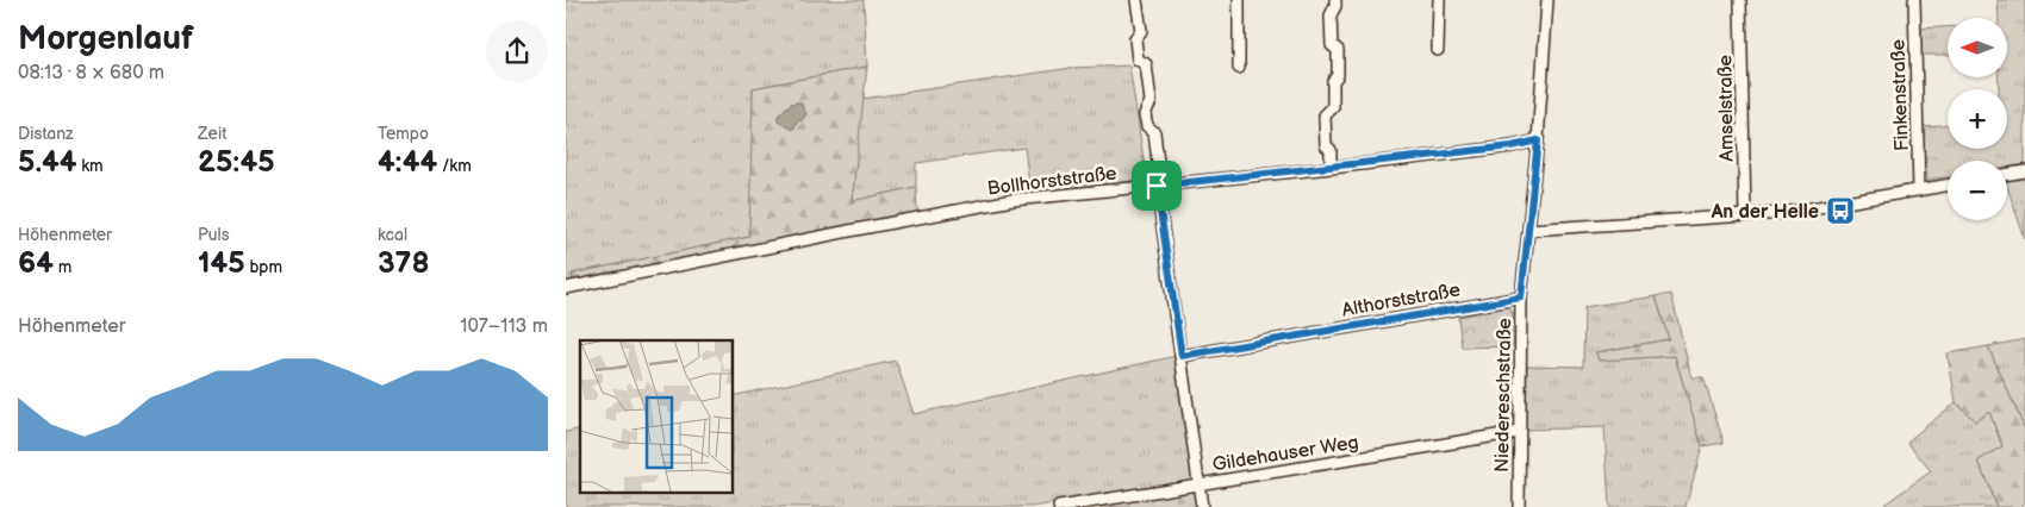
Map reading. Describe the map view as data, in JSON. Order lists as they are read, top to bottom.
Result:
{
  "streets": {
    "street": [
      "Finkenstraße",
      "Amselstraße",
      "Bollhorststraße",
      "Althorststraße",
      "Niedereschstraße",
      "Gildehauser Weg"
    ]
  },
  "crossings": [
    ["Bollhorststraße", "Niedereschstraße"],
    ["Althorststraße", "Niedereschstraße"],
    ["Niedereschstraße", "Gildehauser Weg"]
  ],
  "places": {
    "bus stop": ["An der Helle"]
  },
  "north": "left",
  "page": {
    "heading": ["Morgenlauf", "08:13 · 8 × 680 m"],
    "map_buttons": ["+", "−"],
    "stats": [
      ["Distanz", "5.44 km"],
      ["Zeit", "25:45"],
      ["Tempo", "4:44 /km"],
      ["Höhenmeter", "64 m"],
      ["Puls", "145 bpm"],
      ["kcal", "378"]
    ],
    "chart": ["Höhenmeter", "107–113 m"]
  }
}
